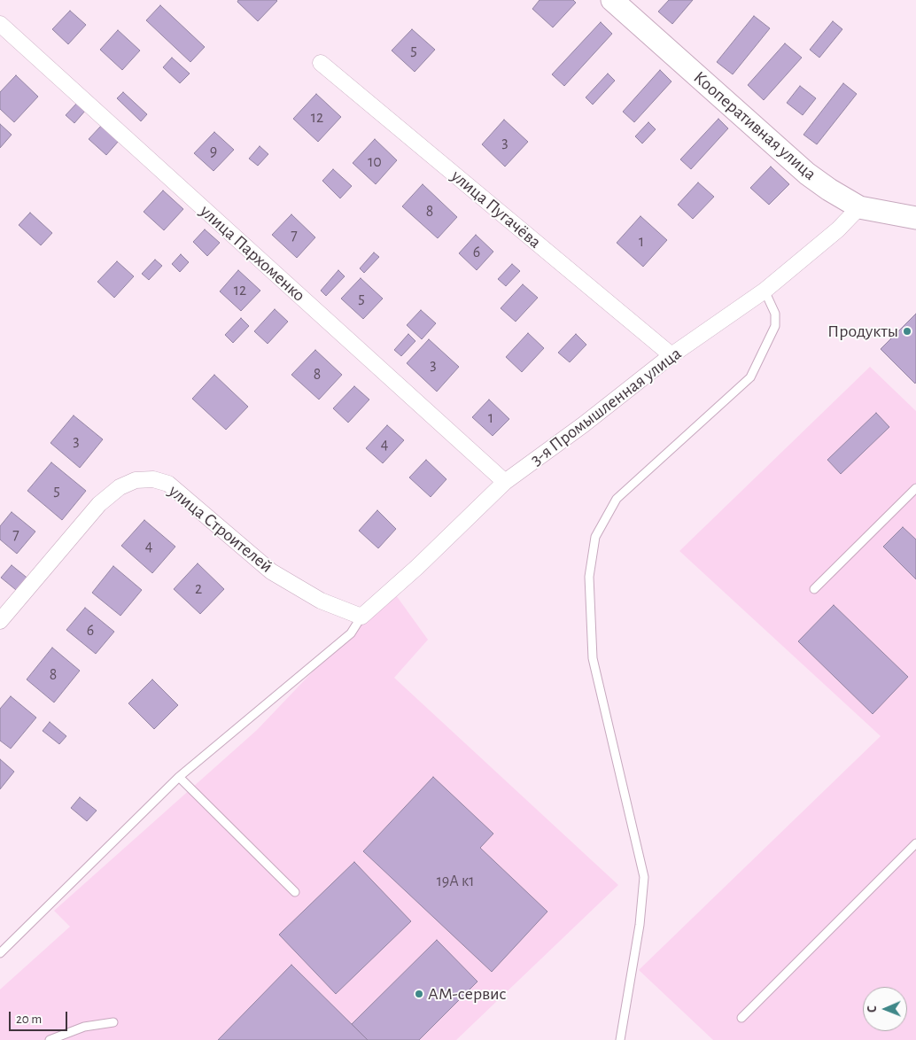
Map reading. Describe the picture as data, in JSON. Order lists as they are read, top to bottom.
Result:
{
  "streets": {
    "street": [
      "Кооперативная улица",
      "улица Пугачёва",
      "улица Пархоменко",
      "3-я Промышленная улица",
      "улица Строителей"
    ]
  },
  "crossings": [
    ["Кооперативная улица", "3-я Промышленная улица"],
    ["улица Пугачёва", "3-я Промышленная улица"],
    ["улица Пархоменко", "3-я Промышленная улица"],
    ["3-я Промышленная улица", "улица Строителей"]
  ],
  "places": ["Продукты", "АМ-сервис"],
  "house_numbers": [
    "5",
    "12",
    "3",
    "9",
    "10",
    "8",
    "7",
    "1",
    "6",
    "12",
    "5",
    "3",
    "8",
    "1",
    "3",
    "4",
    "5",
    "7",
    "4",
    "2",
    "6",
    "8",
    "19А к1"
  ],
  "scale_bar": "20 m",
  "north": "left"
}
